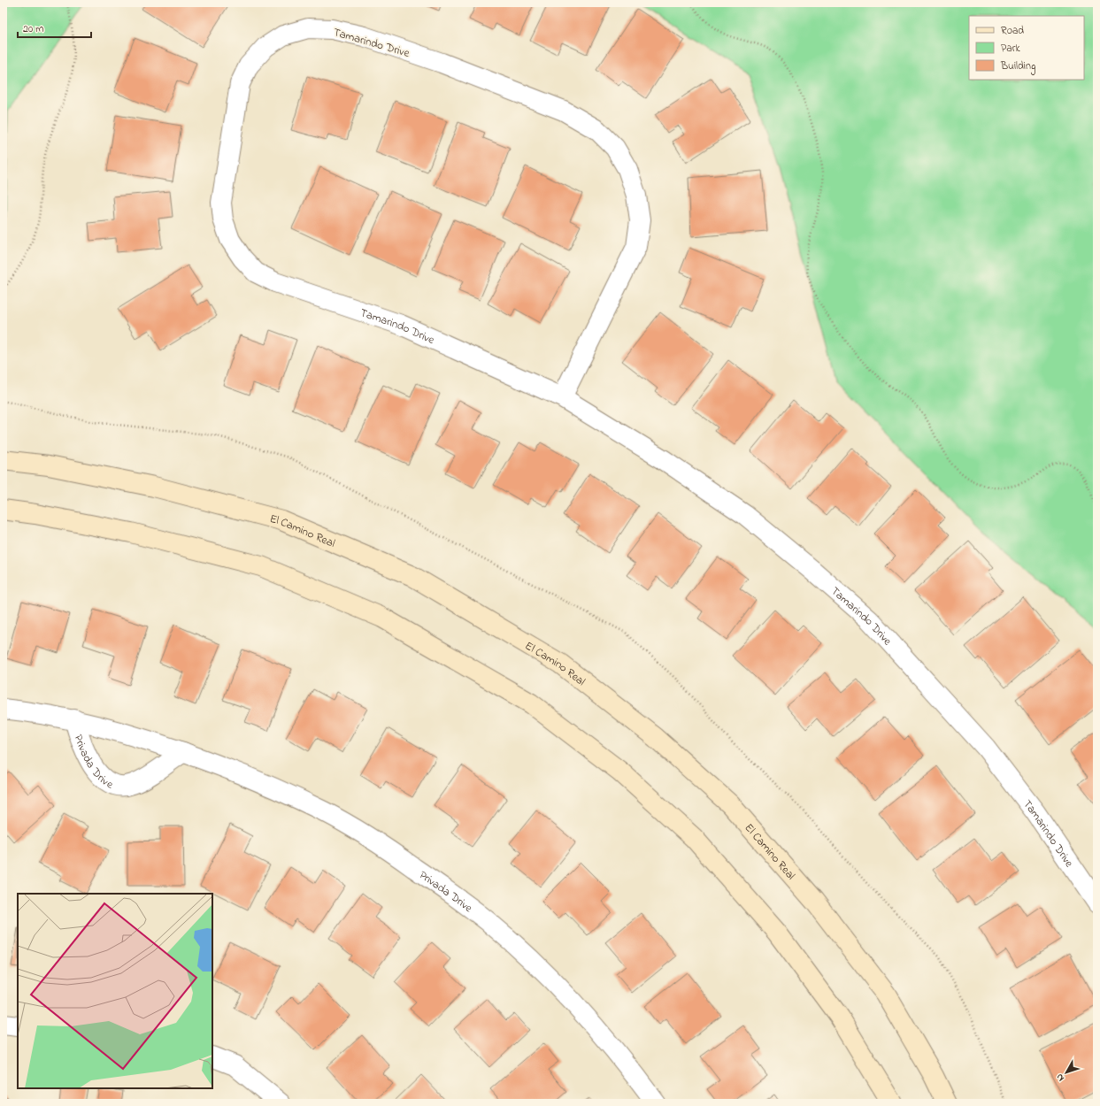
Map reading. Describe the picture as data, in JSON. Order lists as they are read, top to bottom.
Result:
{
  "streets": {
    "main road": ["El Camino Real"],
    "street": ["Tamarindo Drive", "Privada Drive"]
  },
  "legend": ["Road", "Park", "Building"],
  "scale_bar": "20 m",
  "north": "bottom left"
}
